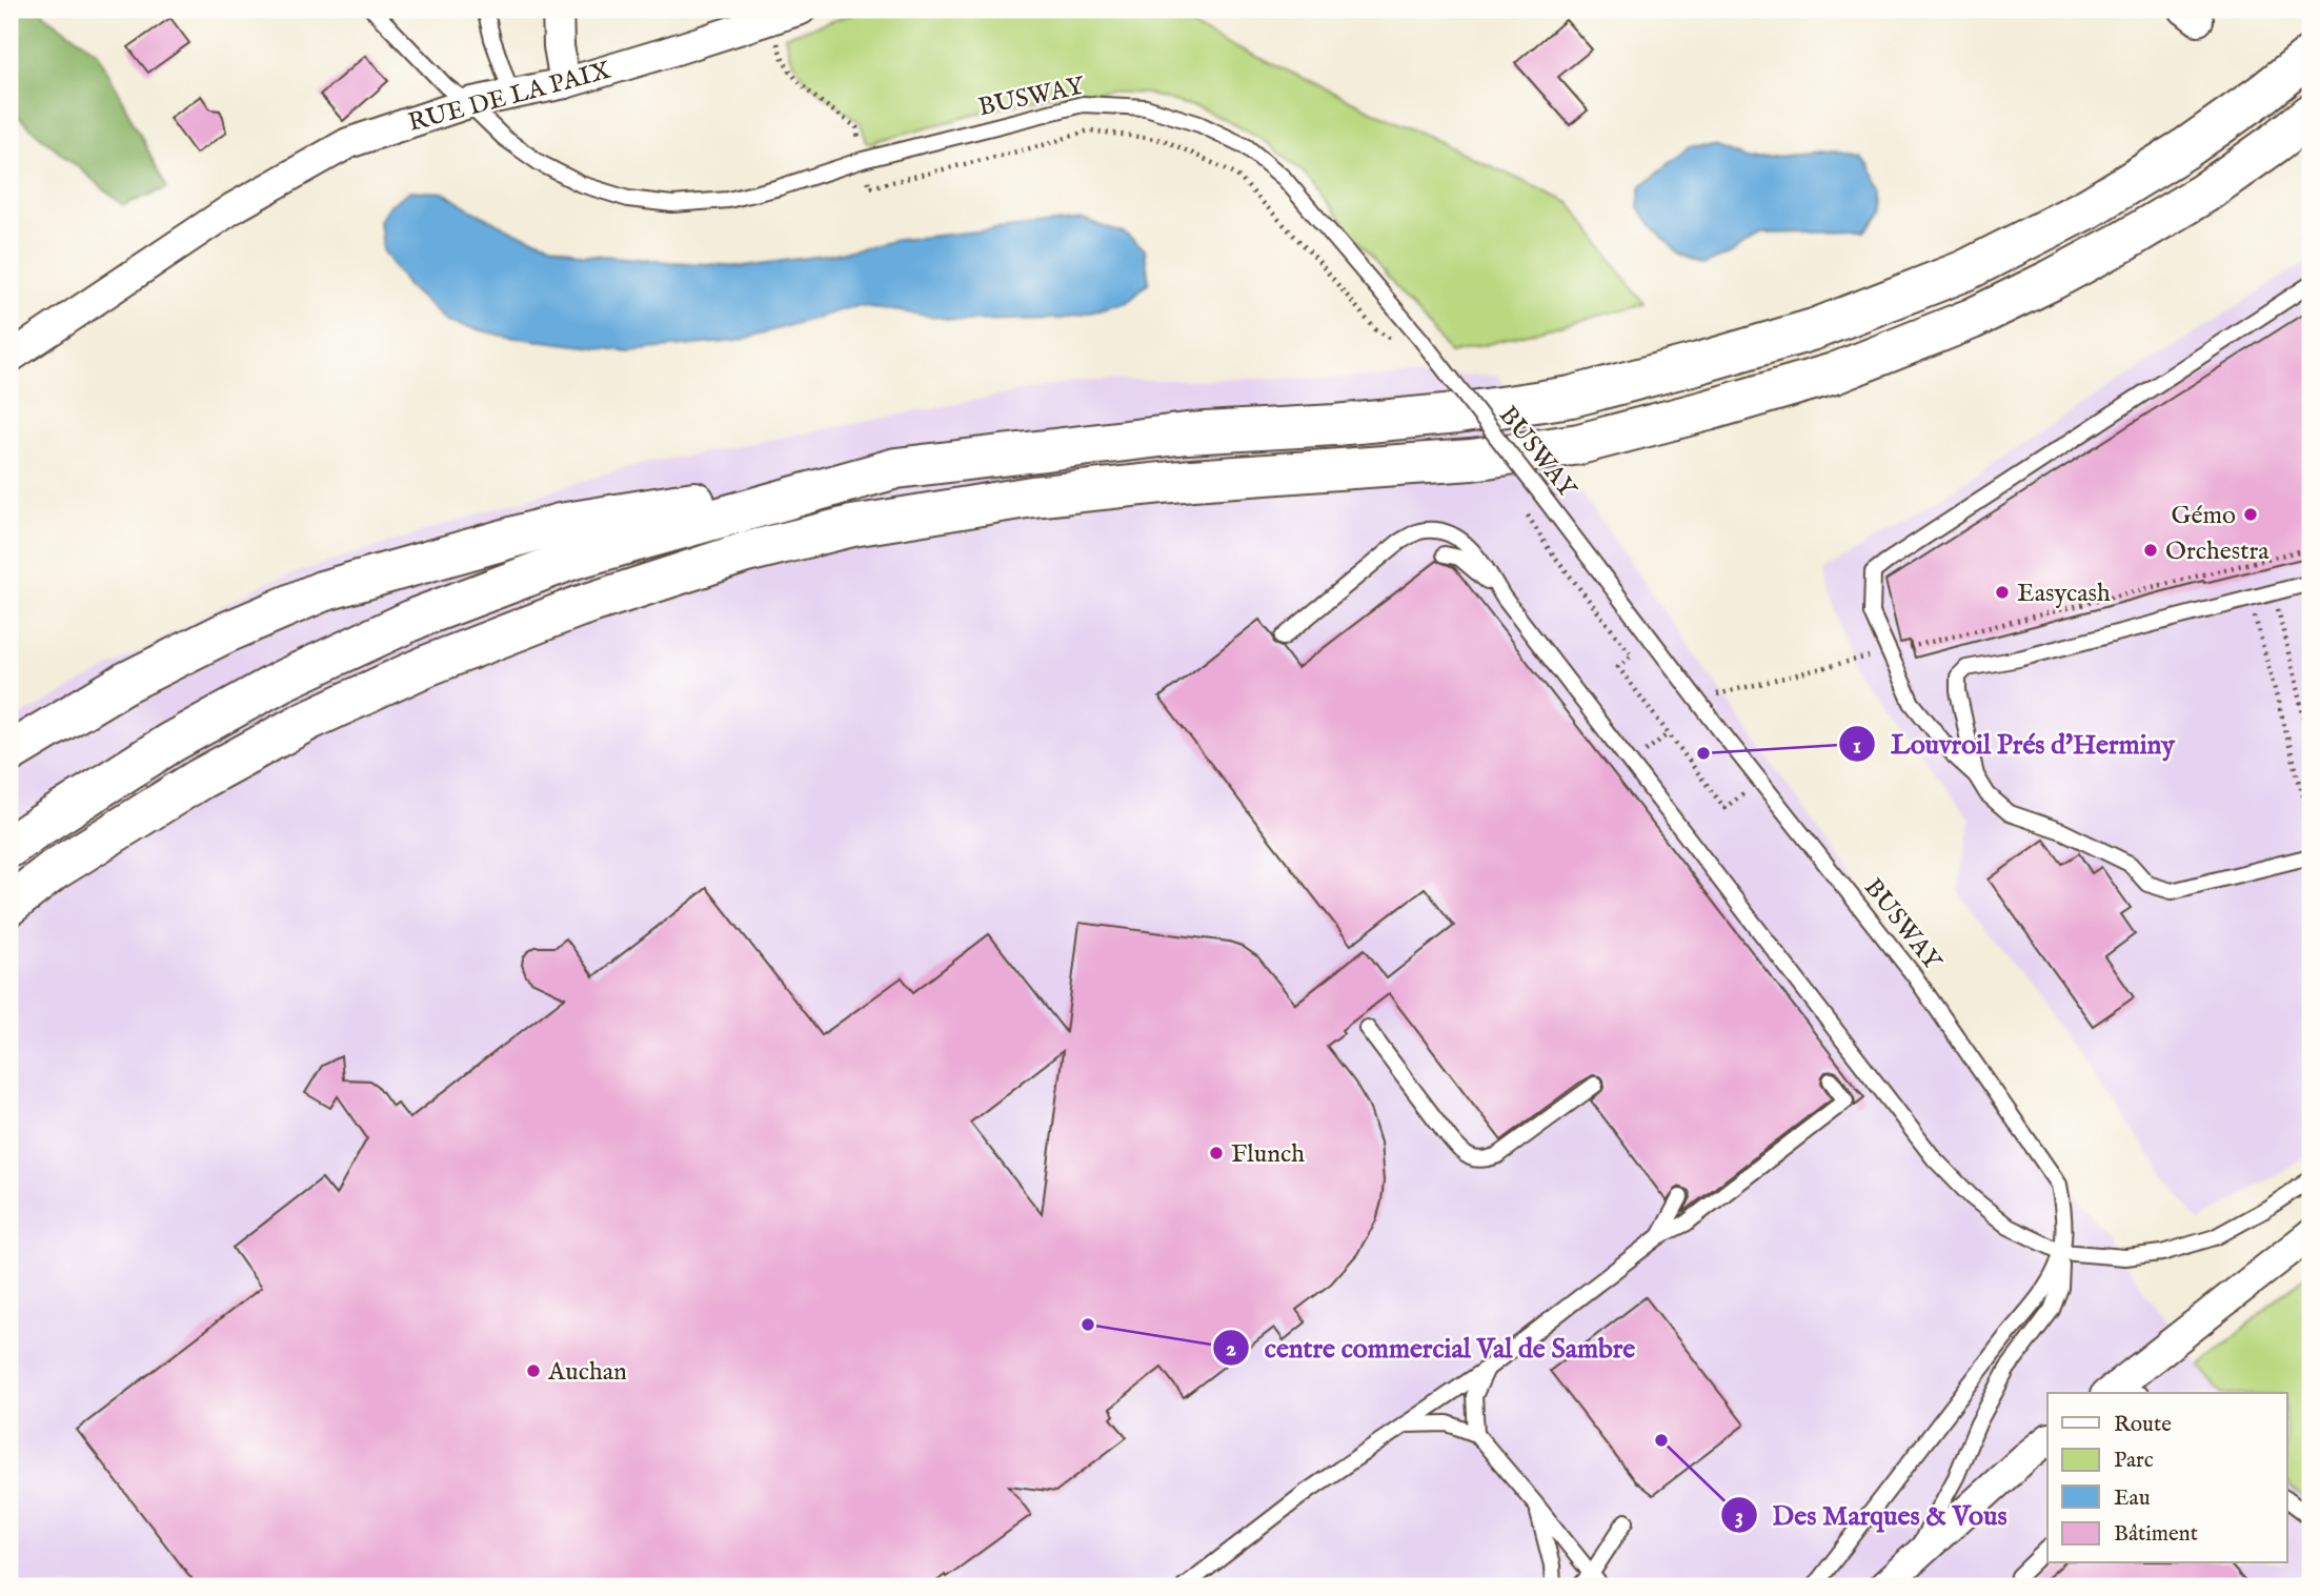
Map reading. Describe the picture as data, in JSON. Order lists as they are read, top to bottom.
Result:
{
  "streets": {
    "street": ["RUE DE LA PAIX"],
    "lane": ["BUSWAY"]
  },
  "crossings": [
    ["RUE DE LA PAIX", "BUSWAY"]
  ],
  "places": [
    "Gémo",
    "Orchestra",
    "Easycash",
    "Louvroil Prés d'Herminy",
    "Flunch",
    "centre commercial Val de Sambre",
    "Auchan",
    "Des Marques & Vous"
  ],
  "legend": [
    "Route",
    "Parc",
    "Eau",
    "Bâtiment"
  ]
}
